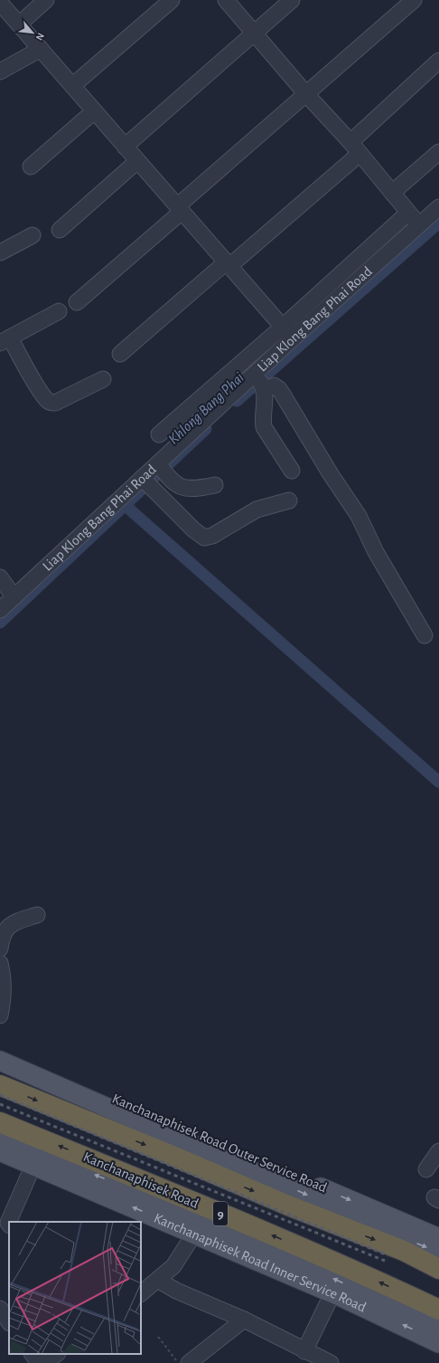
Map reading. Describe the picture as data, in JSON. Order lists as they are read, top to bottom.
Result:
{
  "streets": {
    "highway": ["Kanchanaphisek Road", "9"],
    "main road": ["Kanchanaphisek Road Outer Service Road", "Kanchanaphisek Road Inner Service Road"],
    "street": ["Liap Klong Bang Phai Road"]
  },
  "water": ["Khlong Bang Phai"],
  "north": "bottom right"
}
